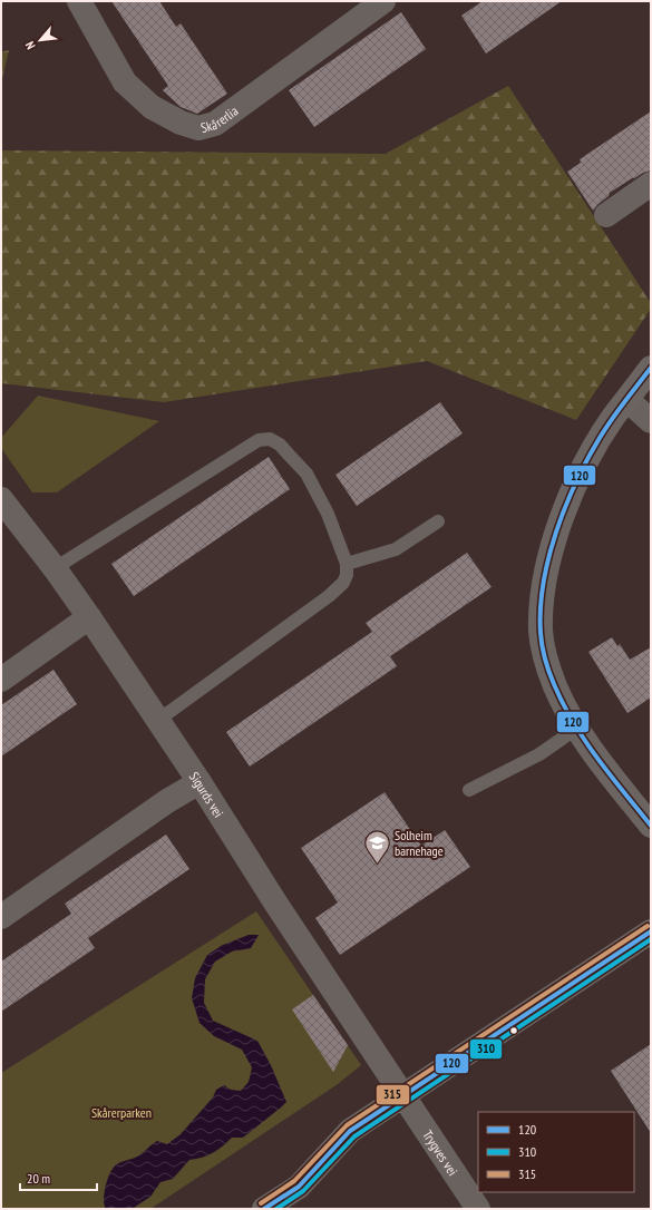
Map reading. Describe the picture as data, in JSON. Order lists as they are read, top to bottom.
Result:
{
  "streets": {
    "street": ["Skårerlia", "Sigurds vei", "Trygves vei"]
  },
  "crossings": [
    ["Sigurds vei", "Trygves vei"]
  ],
  "parks": ["Skårerparken"],
  "places": {
    "school or university": ["Solheim barnehage"]
  },
  "lines": ["transit line 120", "transit line 315", "transit line 310"],
  "legend": ["120", "310", "315"],
  "scale_bar": "20 m",
  "north": "bottom left"
}
